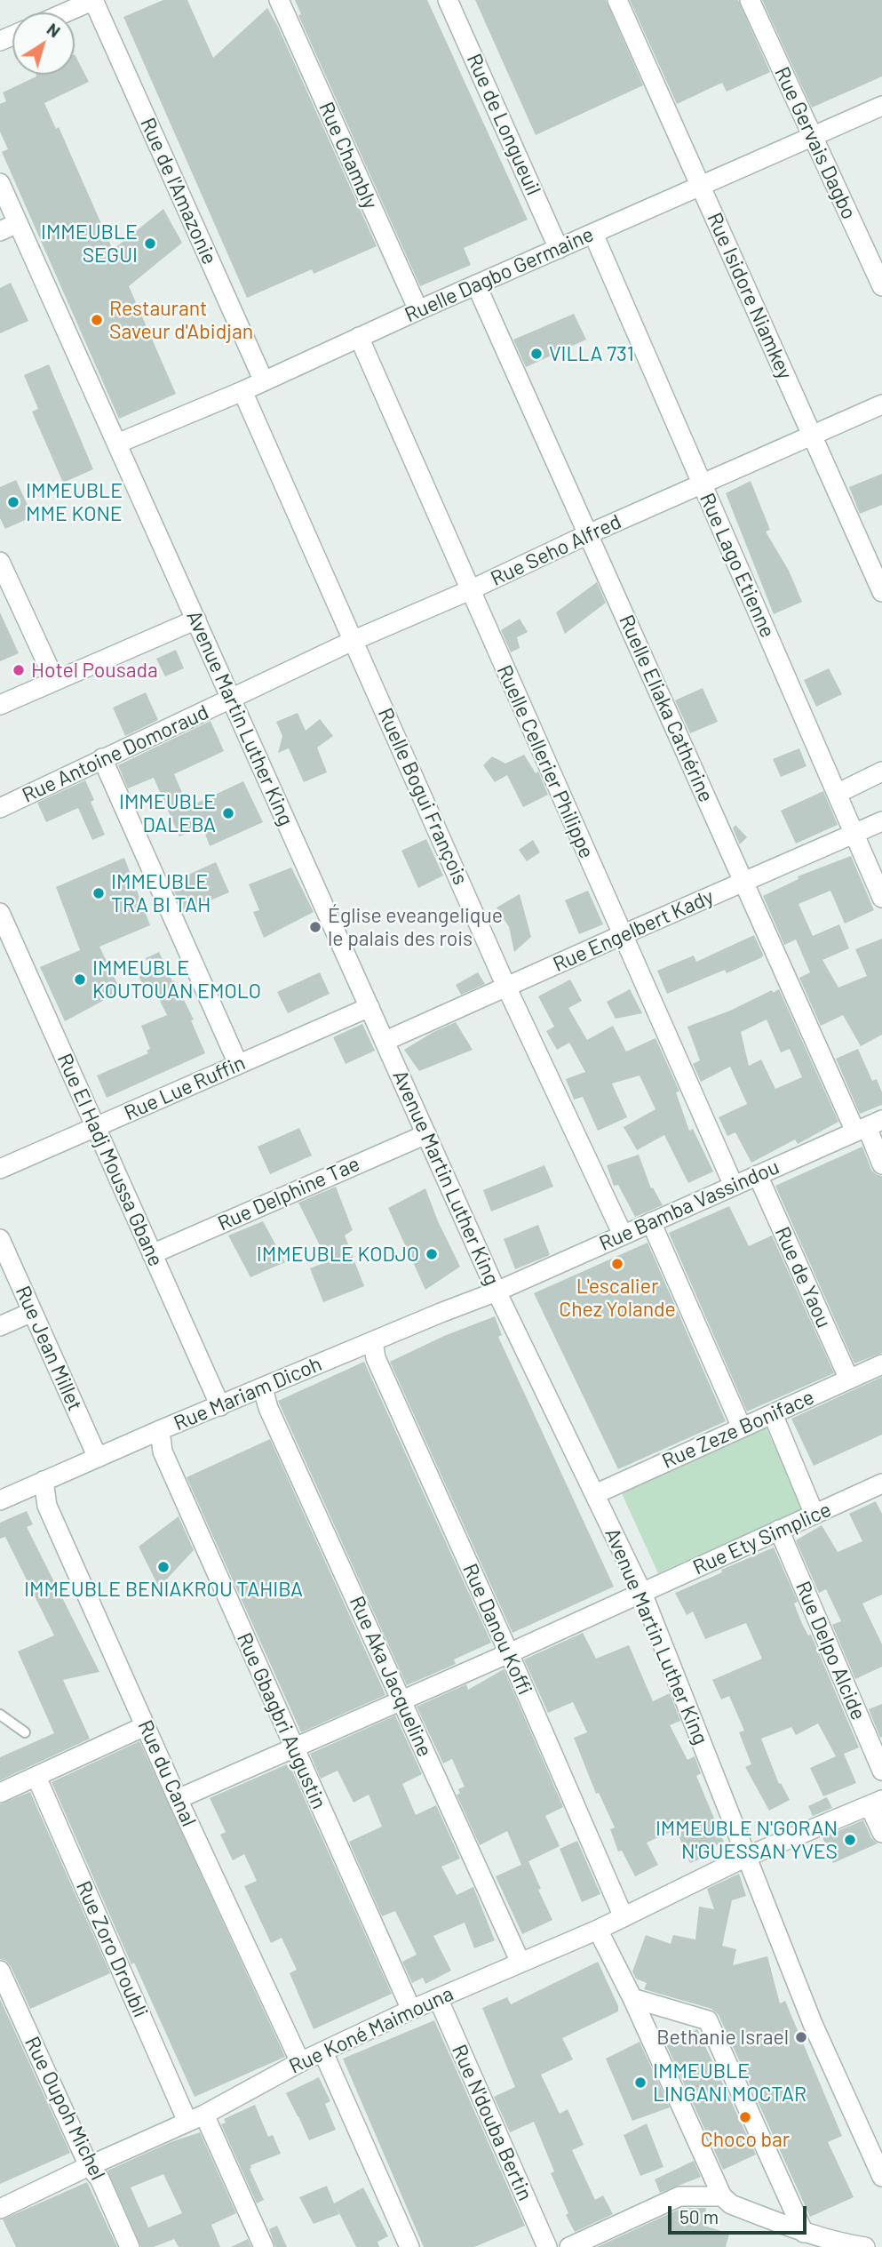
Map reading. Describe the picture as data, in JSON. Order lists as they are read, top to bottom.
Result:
{
  "streets": {
    "street": [
      "Rue de Longueuil",
      "Rue Gervais Dagbo",
      "Rue Chambly",
      "Rue de l'Amazonie",
      "Ruelle Dagbo Germaine",
      "Rue Isidore Niamkey",
      "Rue Seho Alfred",
      "Rue Lago Etienne",
      "Ruelle Eliaka Cathérine",
      "Avenue Martin Luther King",
      "Rue Antoine Domoraud",
      "Ruelle Cellerier Philippe",
      "Ruelle Bogui François",
      "Rue Engelbert Kady",
      "Rue Lue Ruffin",
      "Rue El Hadj Moussa Gbane",
      "Rue Delphine Tae",
      "Rue Bamba Vassindou",
      "Rue de Yaou",
      "Rue Jean Millet",
      "Rue Mariam Dicoh",
      "Rue Zeze Boniface",
      "Rue Ety Simplice",
      "Rue Danou Koffi",
      "Rue Delpo Alcide",
      "Rue Aka Jacqueline",
      "Rue Gbagbri Augustin",
      "Rue du Canal",
      "Rue Zoro Droubli",
      "Rue Koné Maimouna",
      "Rue Oupoh Michel",
      "Rue N'douba Bertin"
    ]
  },
  "crossings": [
    ["Rue de Longueuil", "Ruelle Dagbo Germaine"],
    ["Rue Gervais Dagbo", "Ruelle Dagbo Germaine"],
    ["Rue Chambly", "Ruelle Dagbo Germaine"],
    ["Rue de l'Amazonie", "Ruelle Dagbo Germaine"],
    ["Ruelle Dagbo Germaine", "Rue Isidore Niamkey"],
    ["Ruelle Dagbo Germaine", "Rue Lago Etienne"],
    ["Ruelle Dagbo Germaine", "Ruelle Eliaka Cathérine"],
    ["Ruelle Dagbo Germaine", "Avenue Martin Luther King"],
    ["Ruelle Dagbo Germaine", "Ruelle Cellerier Philippe"],
    ["Ruelle Dagbo Germaine", "Ruelle Bogui François"],
    ["Rue Isidore Niamkey", "Rue Seho Alfred"],
    ["Rue Seho Alfred", "Rue Lago Etienne"],
    ["Rue Seho Alfred", "Ruelle Eliaka Cathérine"],
    ["Rue Seho Alfred", "Avenue Martin Luther King"],
    ["Rue Seho Alfred", "Rue Antoine Domoraud"],
    ["Rue Seho Alfred", "Ruelle Cellerier Philippe"],
    ["Rue Seho Alfred", "Ruelle Bogui François"],
    ["Rue Lago Etienne", "Rue Engelbert Kady"],
    ["Ruelle Eliaka Cathérine", "Rue Engelbert Kady"],
    ["Ruelle Eliaka Cathérine", "Rue Bamba Vassindou"],
    ["Avenue Martin Luther King", "Rue Antoine Domoraud"],
    ["Avenue Martin Luther King", "Rue Engelbert Kady"],
    ["Avenue Martin Luther King", "Rue Lue Ruffin"],
    ["Avenue Martin Luther King", "Rue Delphine Tae"],
    ["Avenue Martin Luther King", "Rue Bamba Vassindou"],
    ["Avenue Martin Luther King", "Rue Mariam Dicoh"],
    ["Avenue Martin Luther King", "Rue Zeze Boniface"],
    ["Avenue Martin Luther King", "Rue Ety Simplice"],
    ["Avenue Martin Luther King", "Rue Koné Maimouna"],
    ["Ruelle Cellerier Philippe", "Rue Engelbert Kady"],
    ["Ruelle Cellerier Philippe", "Rue Bamba Vassindou"],
    ["Ruelle Bogui François", "Rue Engelbert Kady"],
    ["Ruelle Bogui François", "Rue Bamba Vassindou"],
    ["Rue Lue Ruffin", "Rue El Hadj Moussa Gbane"],
    ["Rue El Hadj Moussa Gbane", "Rue Delphine Tae"],
    ["Rue El Hadj Moussa Gbane", "Rue Mariam Dicoh"],
    ["Rue Bamba Vassindou", "Rue de Yaou"],
    ["Rue Bamba Vassindou", "Rue Mariam Dicoh"],
    ["Rue de Yaou", "Rue Zeze Boniface"],
    ["Rue Jean Millet", "Rue Mariam Dicoh"],
    ["Rue Mariam Dicoh", "Rue Danou Koffi"],
    ["Rue Mariam Dicoh", "Rue Aka Jacqueline"],
    ["Rue Mariam Dicoh", "Rue Gbagbri Augustin"],
    ["Rue Mariam Dicoh", "Rue du Canal"],
    ["Rue Ety Simplice", "Rue Danou Koffi"],
    ["Rue Ety Simplice", "Rue Delpo Alcide"],
    ["Rue Ety Simplice", "Rue Aka Jacqueline"],
    ["Rue Ety Simplice", "Rue Gbagbri Augustin"],
    ["Rue Ety Simplice", "Rue du Canal"],
    ["Rue Danou Koffi", "Rue Koné Maimouna"],
    ["Rue Aka Jacqueline", "Rue Koné Maimouna"],
    ["Rue Gbagbri Augustin", "Rue Koné Maimouna"],
    ["Rue du Canal", "Rue Koné Maimouna"],
    ["Rue Zoro Droubli", "Rue Koné Maimouna"],
    ["Rue Koné Maimouna", "Rue Oupoh Michel"],
    ["Rue Koné Maimouna", "Rue N'douba Bertin"]
  ],
  "places": [
    "IMMEUBLE SEGUI",
    "Restaurant Saveur d'Abidjan",
    "VILLA 731",
    "IMMEUBLE MME KONE",
    "Hotel Pousada",
    "IMMEUBLE DALEBA",
    "IMMEUBLE TRA BI TAH",
    "Église eveangelique le palais des rois",
    "IMMEUBLE KOUTOUAN EMOLO",
    "IMMEUBLE KODJO",
    "L'escalier Chez Yolande",
    "IMMEUBLE BENIAKROU TAHIBA",
    "IMMEUBLE N'GORAN N'GUESSAN YVES",
    "Bethanie Israel",
    "IMMEUBLE LINGANI MOCTAR",
    "Choco bar"
  ],
  "scale_bar": "50 m",
  "north": "top right"
}
